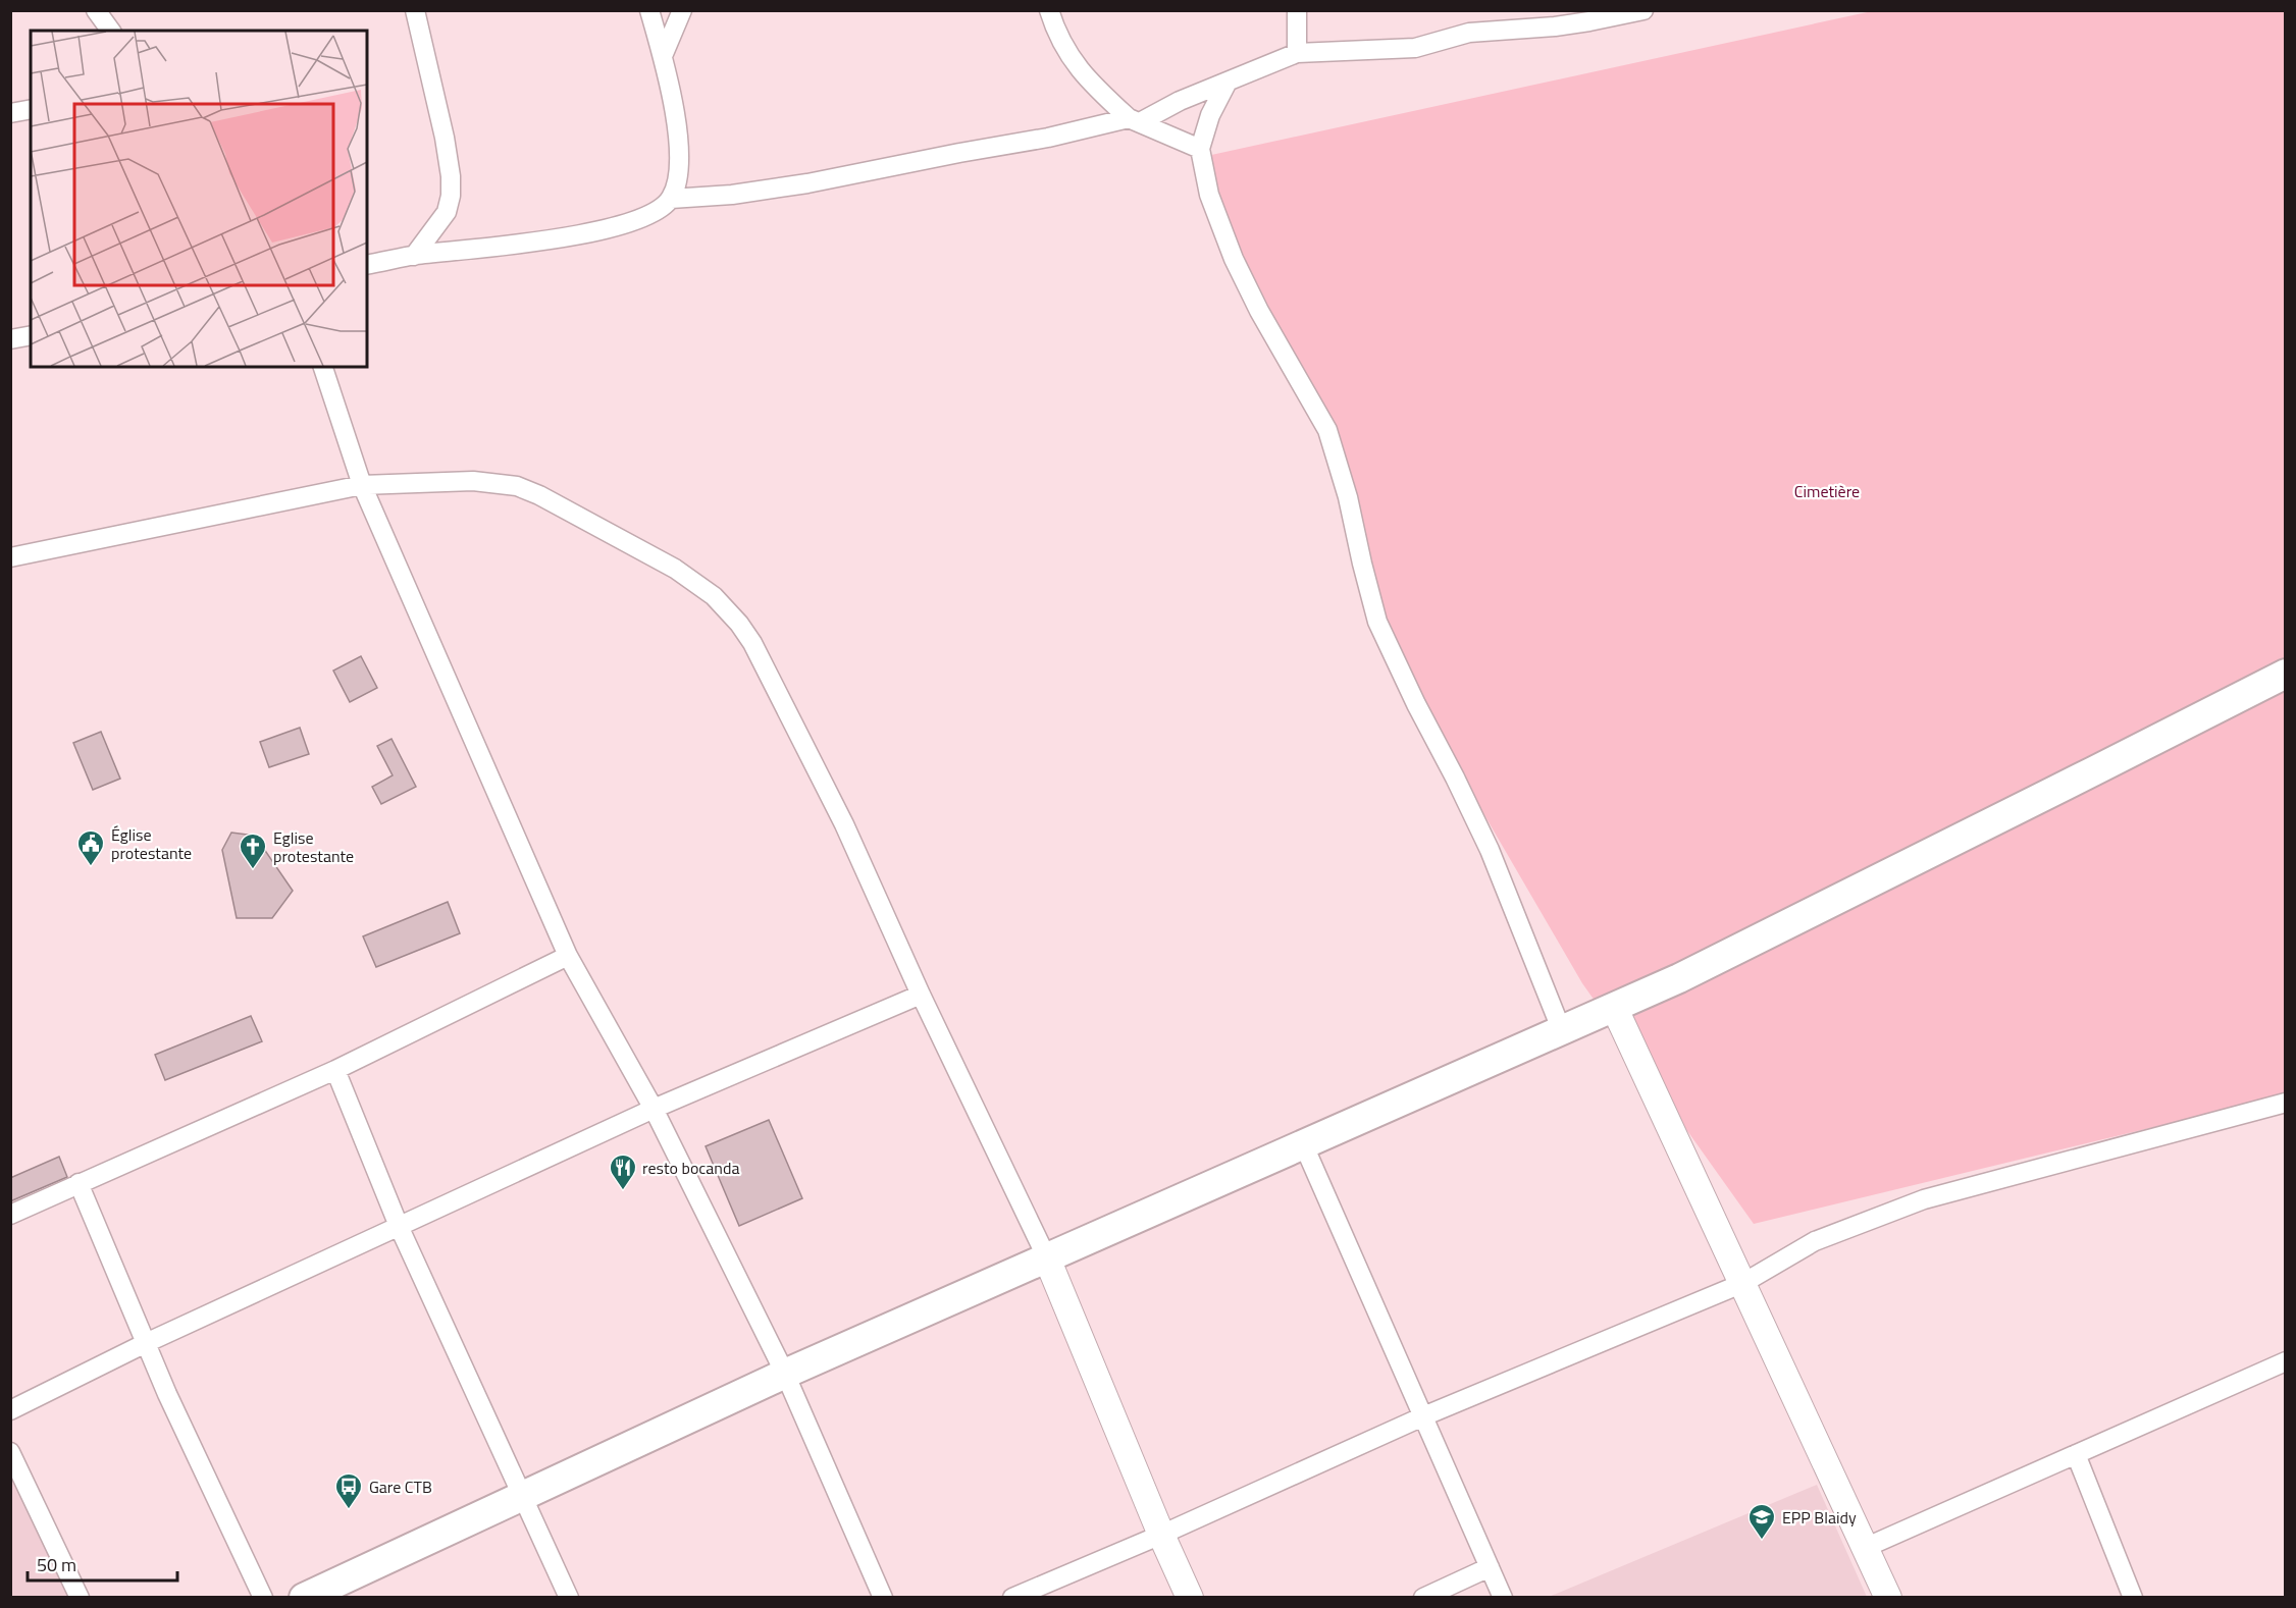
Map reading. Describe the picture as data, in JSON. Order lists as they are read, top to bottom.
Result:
{
  "parks": ["Cimetière"],
  "places": {
    "public building": ["Église protestante"],
    "church": ["Eglise protestante"],
    "restaurant": ["resto bocanda"],
    "bus stop": ["Gare CTB"],
    "school or university": ["EPP Blaidy"]
  },
  "scale_bar": "50 m"
}
